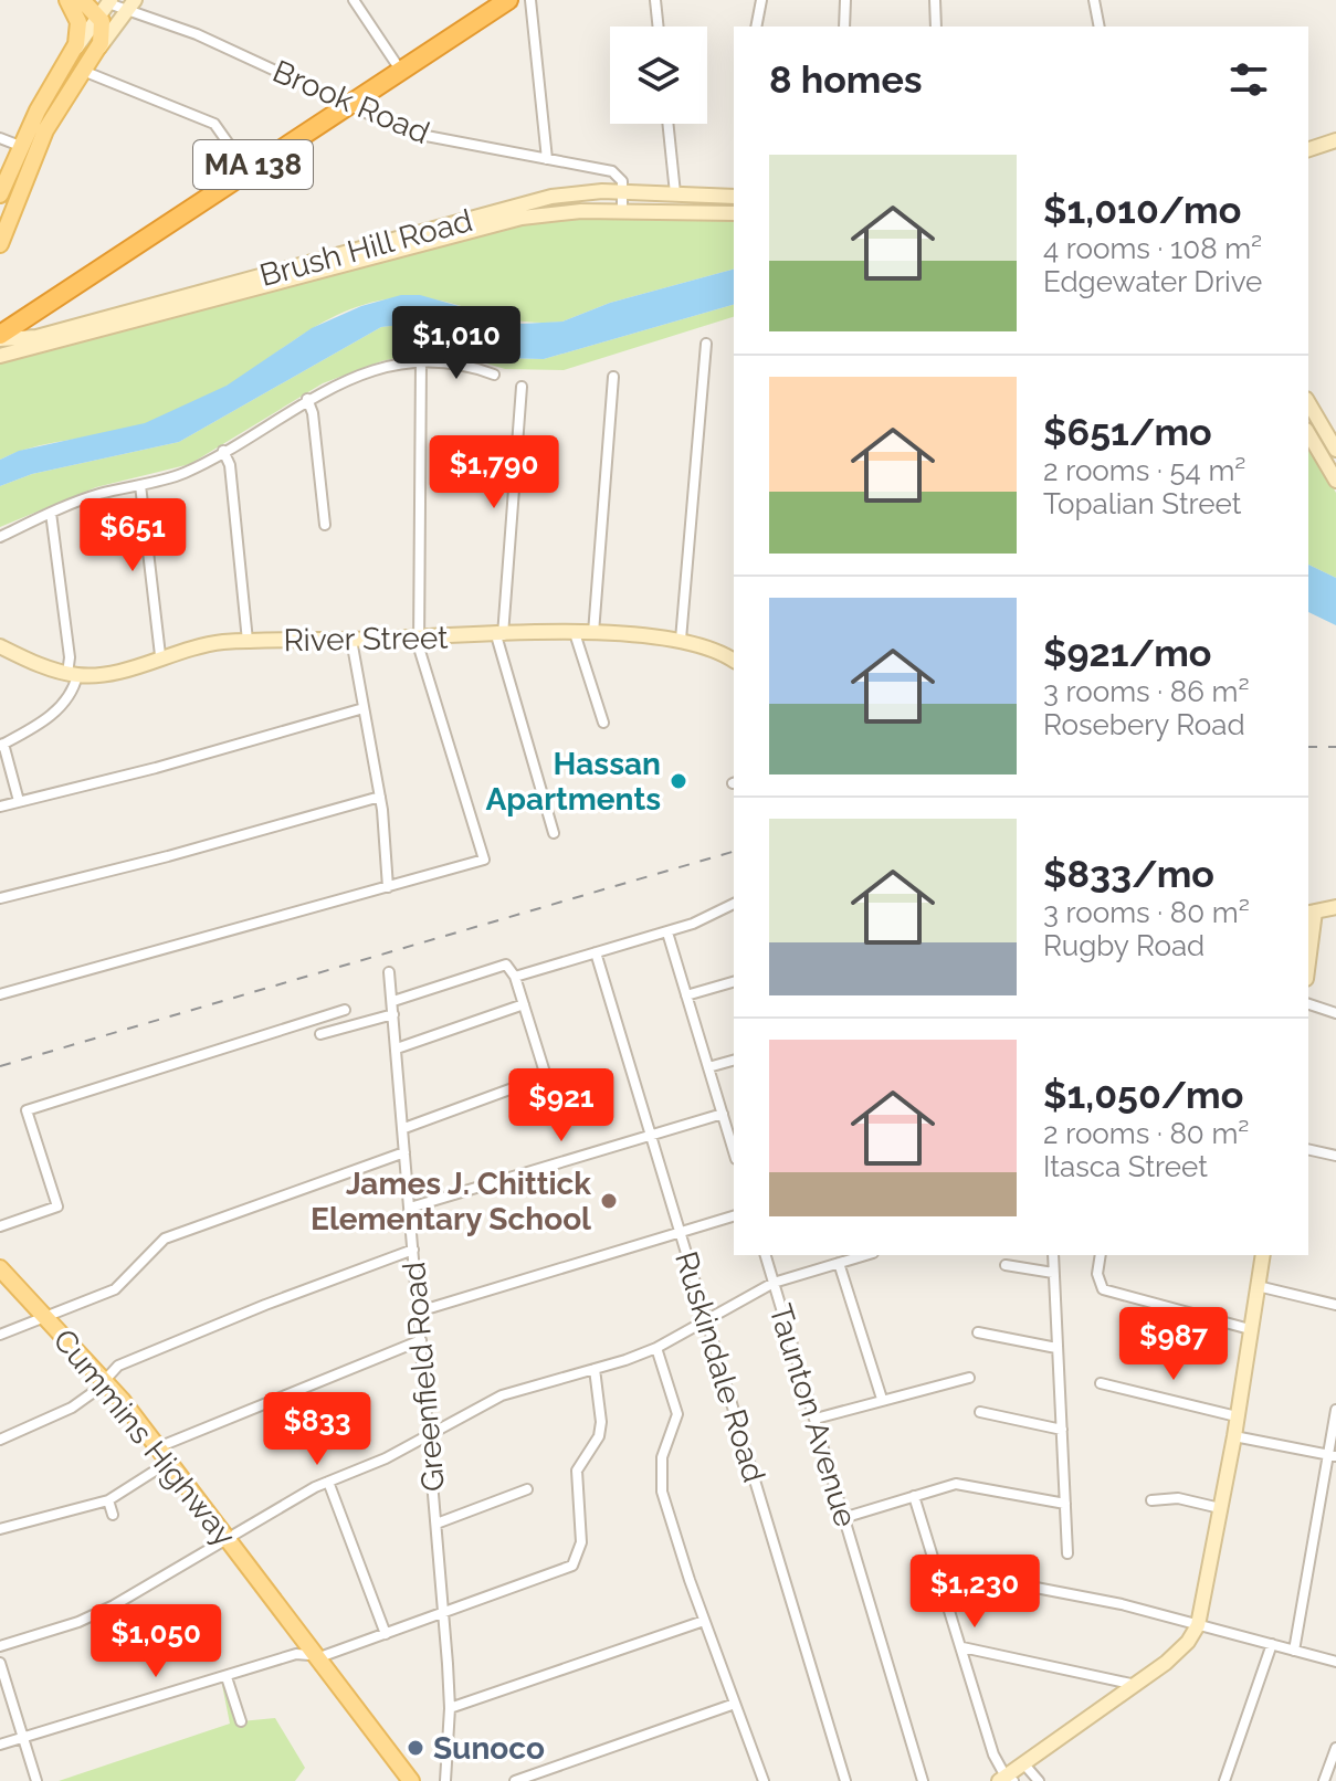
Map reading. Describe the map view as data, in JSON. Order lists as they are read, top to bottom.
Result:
{
  "streets": {
    "highway": ["MA 138"],
    "main road": [
      "Brook Road",
      "Brush Hill Road",
      "River Street",
      "Cummins Highway"
    ],
    "street": ["Ruskindale Road", "Greenfield Road", "Taunton Avenue"]
  },
  "crossings": [
    ["Brook Road", "MA 138"],
    ["Brook Road", "Brush Hill Road"],
    ["MA 138", "Brush Hill Road"]
  ],
  "places": ["Hassan Apartments", "James J. Chittick Elementary School", "Sunoco"],
  "page": {
    "heading": "8 homes",
    "list": [
      {
        "name": "$1,010/mo",
        "note": "4 rooms · 108 m² · Edgewater Drive"
      },
      {
        "name": "$651/mo",
        "note": "2 rooms · 54 m² · Topalian Street"
      },
      {
        "name": "$921/mo",
        "note": "3 rooms · 86 m² · Rosebery Road"
      },
      {
        "name": "$833/mo",
        "note": "3 rooms · 80 m² · Rugby Road"
      },
      {
        "name": "$1,050/mo",
        "note": "2 rooms · 80 m² · Itasca Street"
      }
    ],
    "price": [
      "$1,010",
      "$1,790",
      "$651",
      "$921",
      "$987",
      "$833",
      "$1,230",
      "$1,050"
    ]
  }
}
